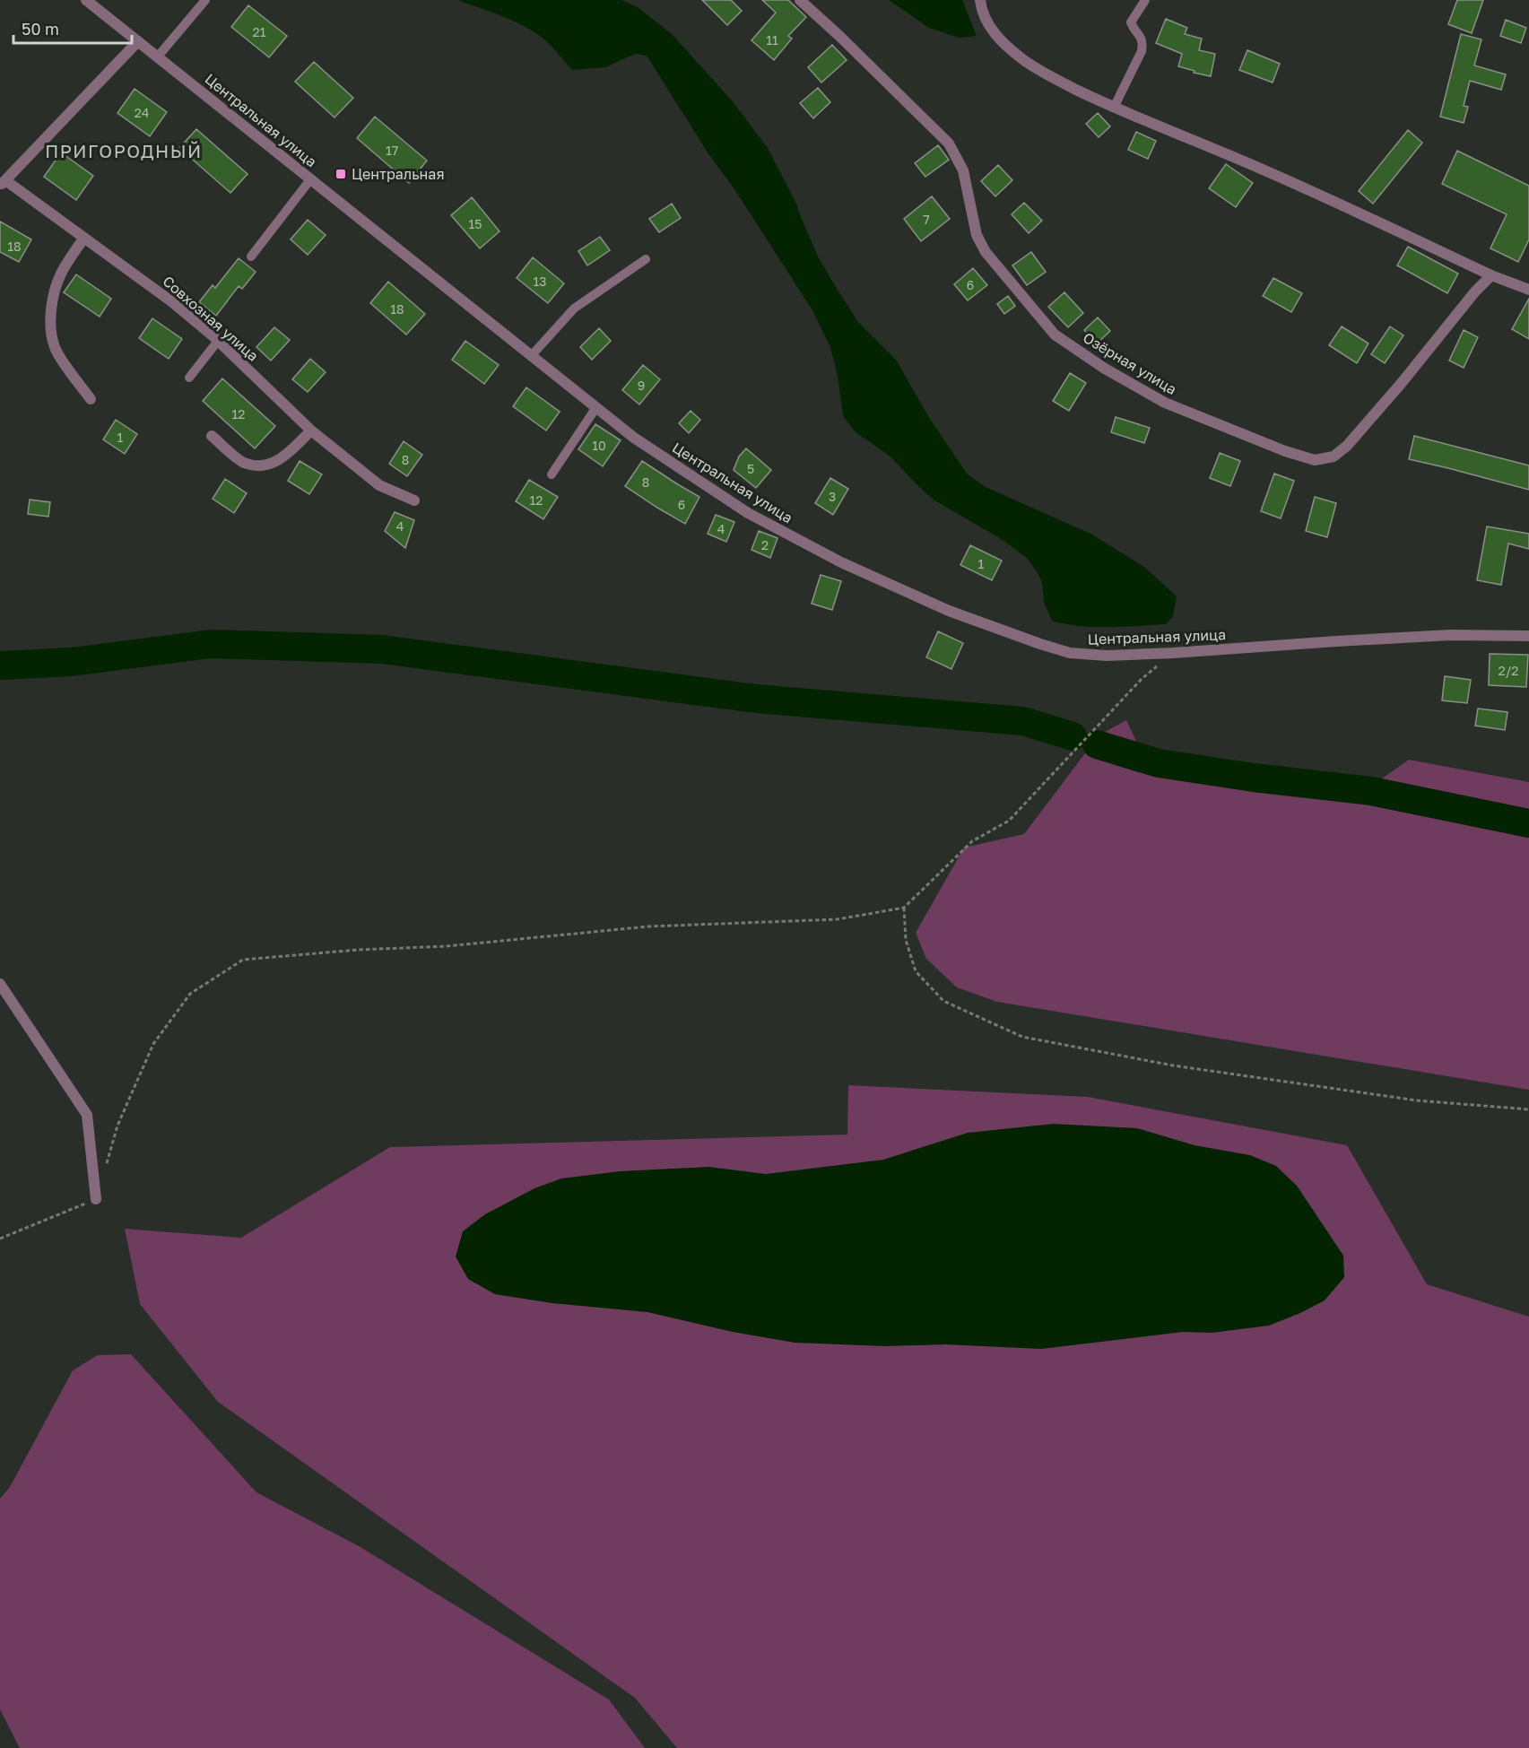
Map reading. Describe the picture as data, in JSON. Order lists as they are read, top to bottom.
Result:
{
  "streets": {
    "street": ["Центральная улица", "Совхозная улица", "Озёрная улица"]
  },
  "districts": ["ПРИГОРОДНЫЙ"],
  "places": {
    "transit": ["Центральная"]
  },
  "house_numbers": [
    "21",
    "11",
    "24",
    "17",
    "7",
    "15",
    "18",
    "13",
    "6",
    "18",
    "9",
    "12",
    "1",
    "10",
    "8",
    "5",
    "8",
    "3",
    "12",
    "6",
    "4",
    "4",
    "2",
    "1",
    "2/2"
  ],
  "scale_bar": "50 m"
}
